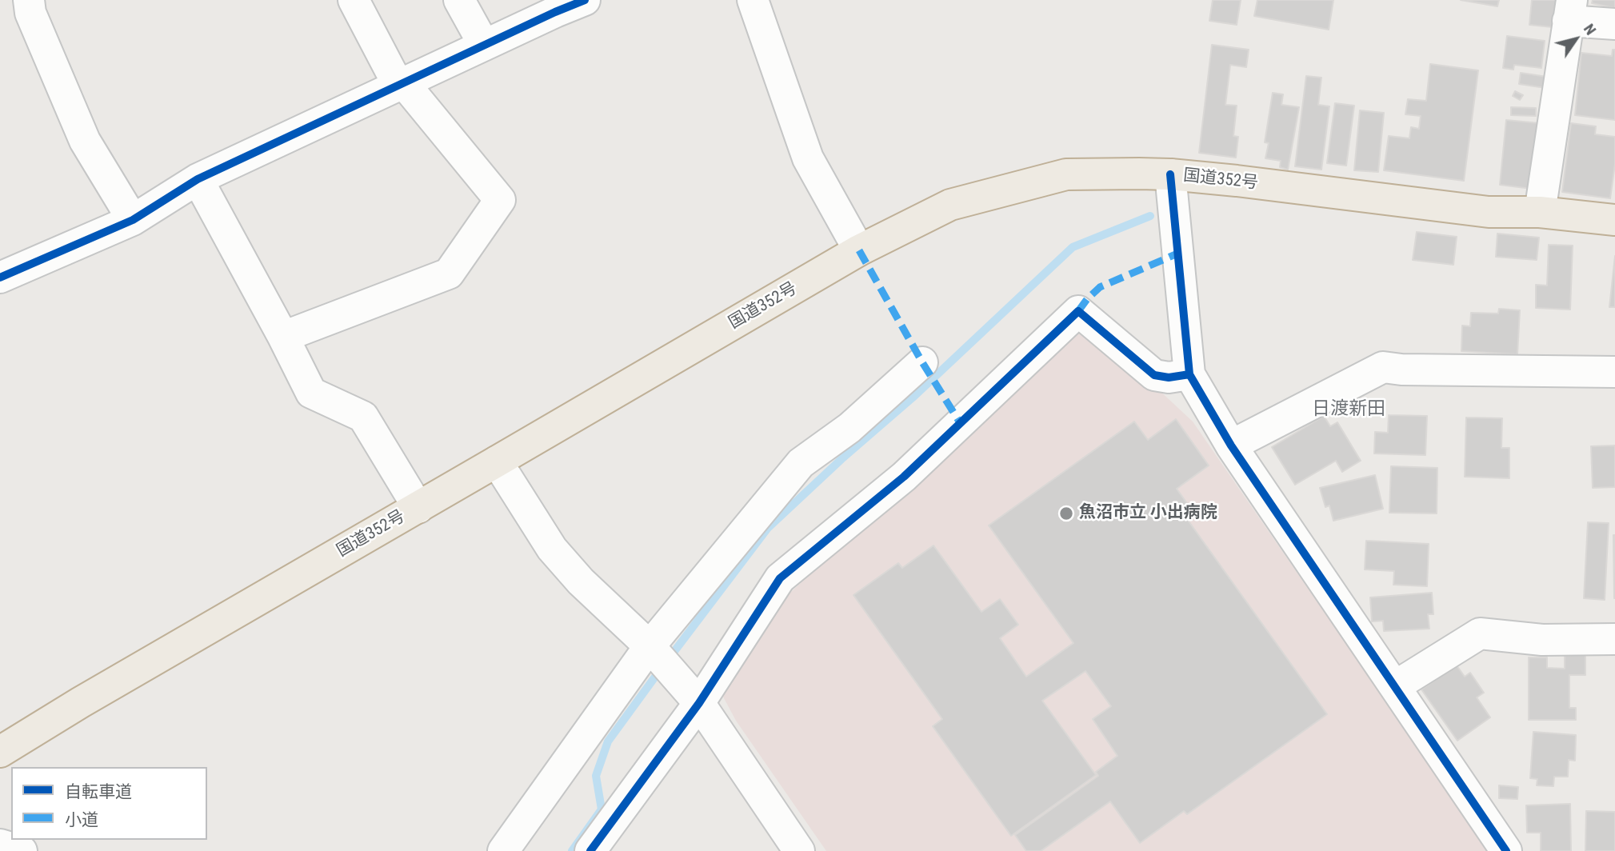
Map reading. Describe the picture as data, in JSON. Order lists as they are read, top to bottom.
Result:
{
  "streets": {
    "highway": ["国道352号"]
  },
  "districts": ["日渡新田"],
  "places": ["魚沼市立 小出病院"],
  "legend": ["自転車道", "小道"],
  "north": "top right"
}
